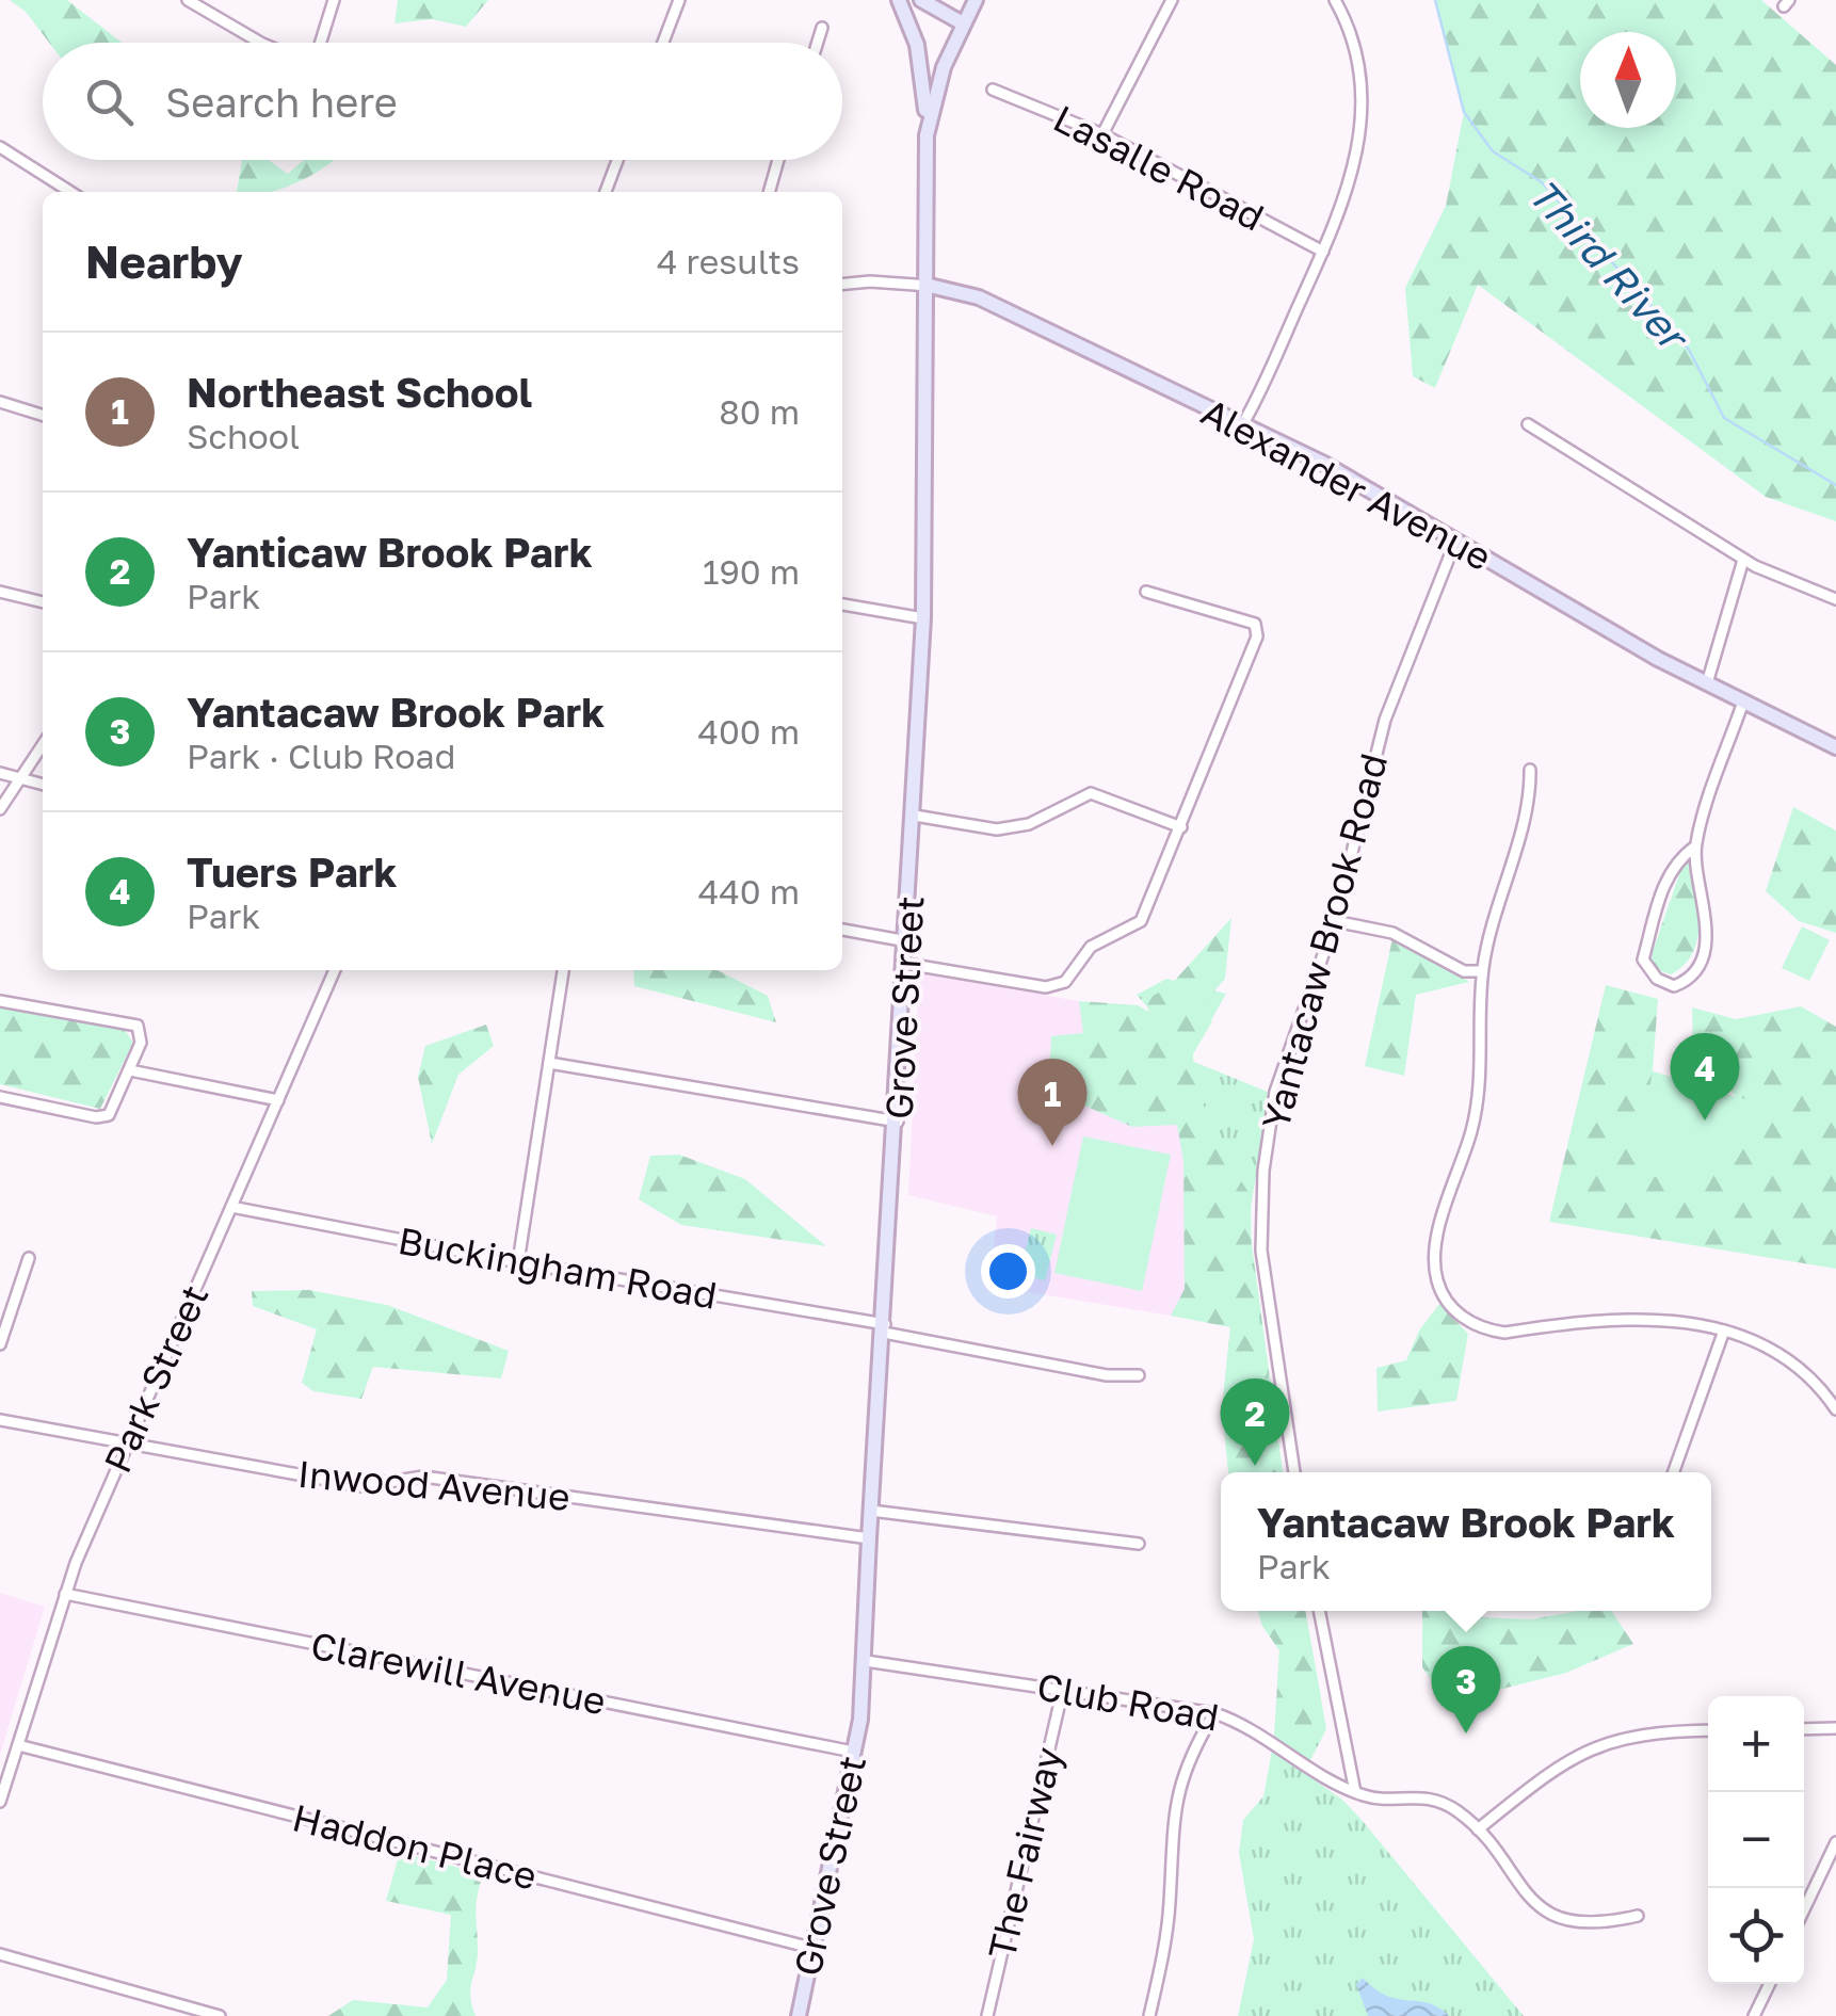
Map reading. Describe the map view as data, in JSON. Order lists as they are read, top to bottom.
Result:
{
  "streets": {
    "main road": ["Alexander Avenue", "Grove Street"],
    "street": [
      "Lasalle Road",
      "Yantacaw Brook Road",
      "Buckingham Road",
      "Park Street",
      "Inwood Avenue",
      "Clarewill Avenue",
      "Club Road",
      "Haddon Place",
      "The Fairway"
    ]
  },
  "crossings": [
    ["Alexander Avenue", "Yantacaw Brook Road"],
    ["Alexander Avenue", "Grove Street"],
    ["Grove Street", "Buckingham Road"],
    ["Grove Street", "Inwood Avenue"],
    ["Grove Street", "Clarewill Avenue"],
    ["Grove Street", "Club Road"],
    ["Grove Street", "Haddon Place"],
    ["Buckingham Road", "Park Street"],
    ["Park Street", "Inwood Avenue"],
    ["Park Street", "Clarewill Avenue"],
    ["Park Street", "Haddon Place"],
    ["Club Road", "The Fairway"]
  ],
  "water": ["Third River"],
  "north": "top",
  "page": {
    "search": "Search here",
    "heading": ["Nearby", "4 results"],
    "list": [
      {
        "mark": "1",
        "name": "Northeast School",
        "note": "School",
        "value": "80 m"
      },
      {
        "mark": "2",
        "name": "Yanticaw Brook Park",
        "note": "Park",
        "value": "190 m"
      },
      {
        "mark": "3",
        "name": "Yantacaw Brook Park",
        "note": "Park · Club Road",
        "value": "400 m"
      },
      {
        "mark": "4",
        "name": "Tuers Park",
        "note": "Park",
        "value": "440 m"
      }
    ],
    "pins": [
      "4",
      "1",
      "2",
      "3"
    ],
    "popup": ["Yantacaw Brook Park", "Park"],
    "map_buttons": ["+", "−"]
  }
}
